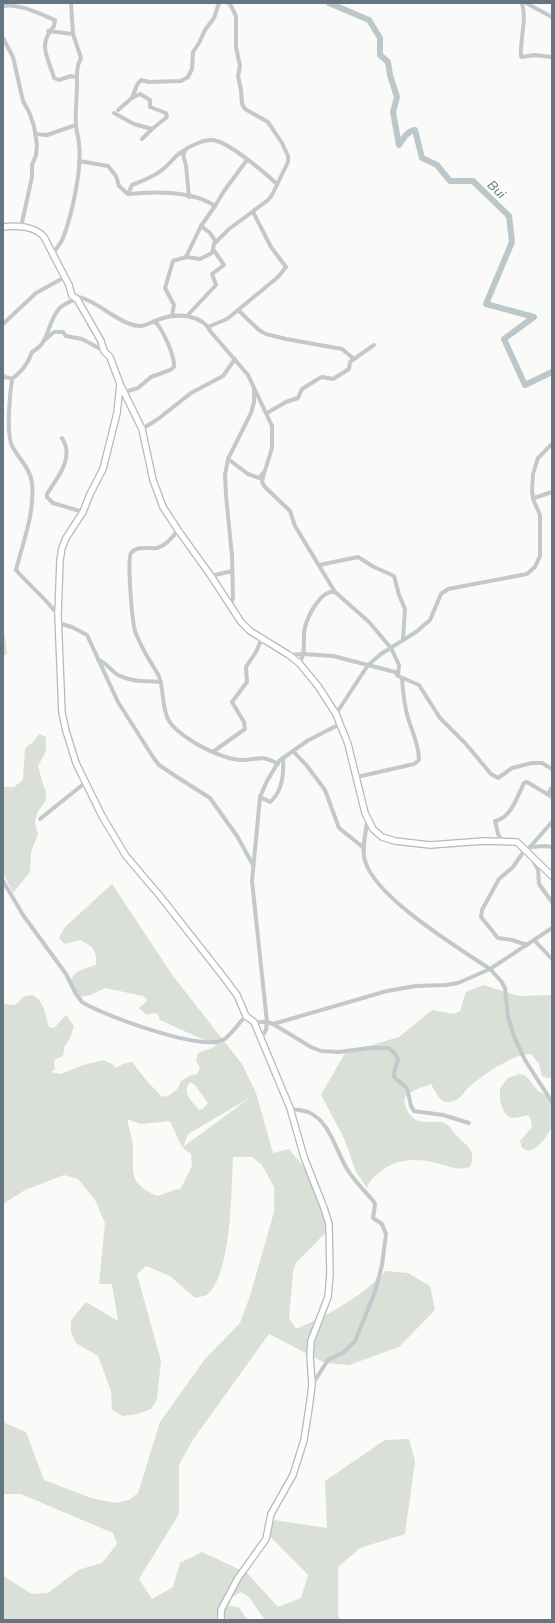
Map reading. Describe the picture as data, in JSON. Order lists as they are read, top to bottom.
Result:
{
  "water": ["Bui"]
}
